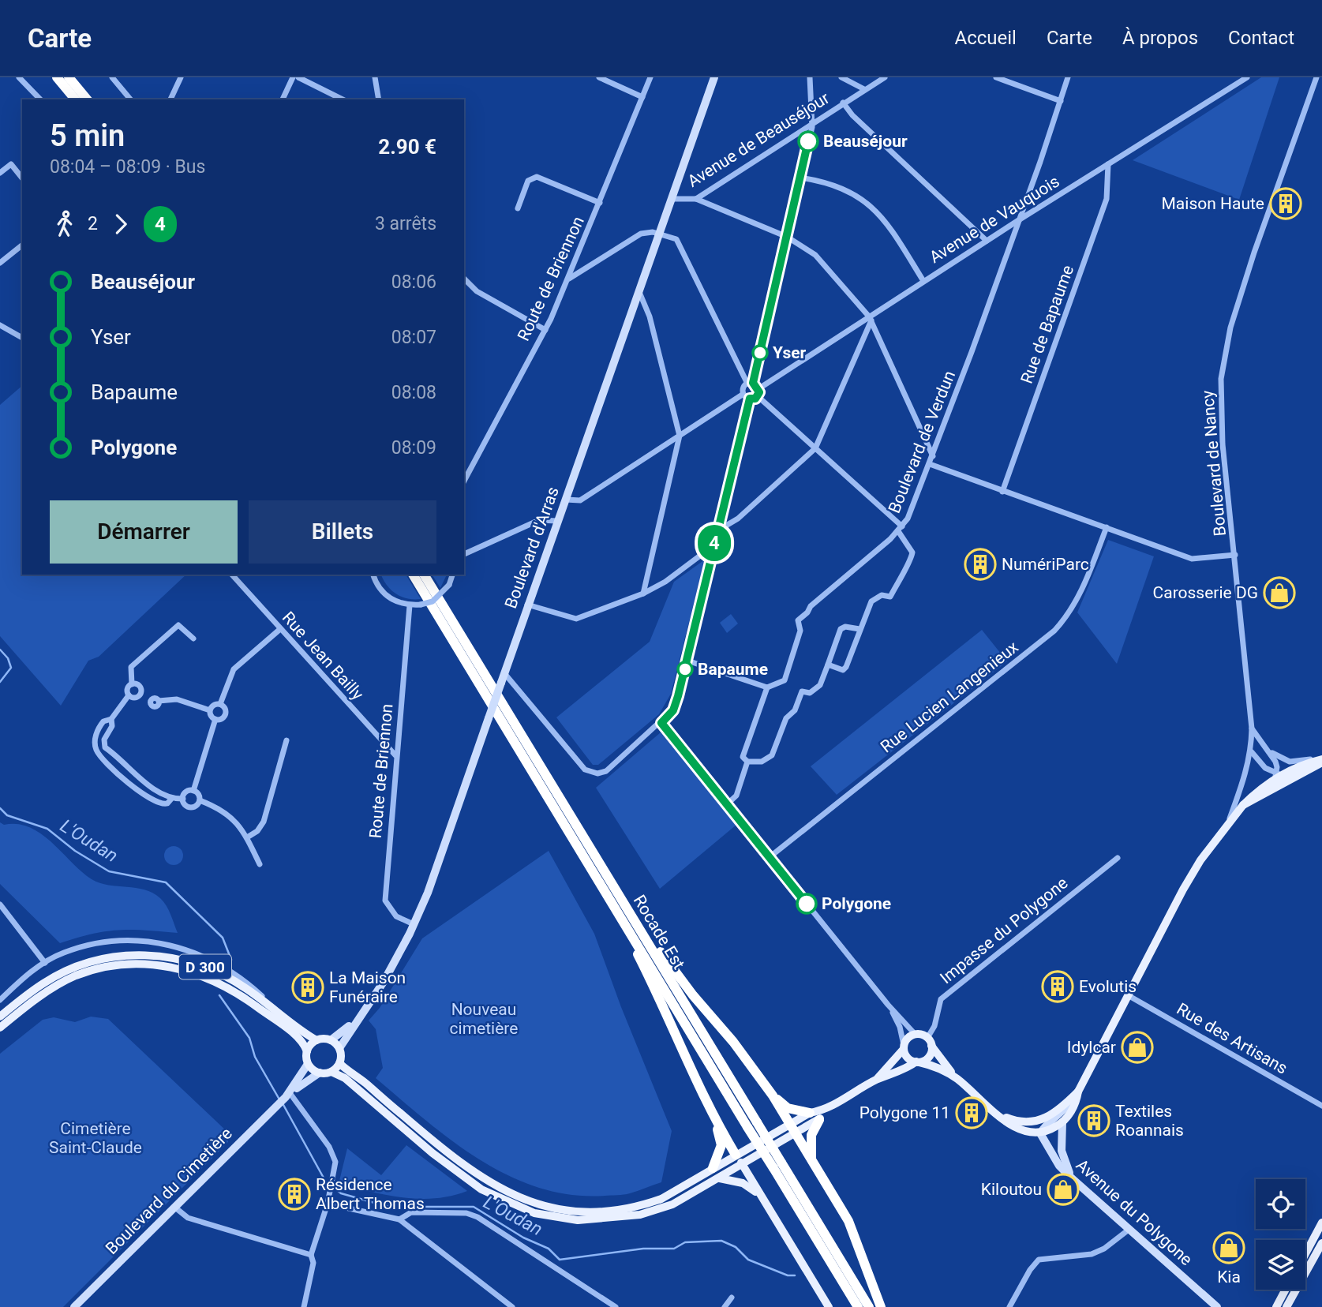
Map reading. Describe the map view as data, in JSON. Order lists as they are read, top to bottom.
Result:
{
  "streets": {
    "highway": ["Rocade Est"],
    "main road": [
      "Boulevard d'Arras",
      "D 300",
      "Boulevard du Cimetière",
      "Avenue du Polygone"
    ],
    "street": [
      "Avenue de Beauséjour",
      "Avenue de Vauquois",
      "Route de Briennon",
      "Rue de Bapaume",
      "Boulevard de Verdun",
      "Boulevard de Nancy",
      "Rue Jean Bailly",
      "Rue Lucien Langenieux",
      "Impasse du Polygone",
      "Rue des Artisans"
    ]
  },
  "crossings": [
    ["Avenue de Beauséjour", "Boulevard d'Arras"],
    ["Avenue de Vauquois", "Rue de Bapaume"],
    ["Avenue de Vauquois", "Boulevard de Verdun"],
    ["Route de Briennon", "Boulevard d'Arras"],
    ["Route de Briennon", "Rue Jean Bailly"],
    ["Boulevard d'Arras", "D 300"],
    ["Boulevard d'Arras", "Boulevard du Cimetière"],
    ["D 300", "Boulevard du Cimetière"]
  ],
  "water": ["L'Oudan"],
  "parks": ["Nouveau cimetière", "Cimetière Saint-Claude"],
  "places": {
    "other": [
      "Beauséjour",
      "Yser",
      "Bapaume",
      "Polygone"
    ],
    "building": [
      "Maison Haute",
      "NumériParc",
      "Evolutis",
      "La Maison Funéraire",
      "Polygone 11",
      "Textiles Roannais",
      "Résidence Albert Thomas"
    ],
    "shop": [
      "Carosserie DG",
      "Idylcar",
      "Kiloutou",
      "Kia"
    ]
  },
  "lines": ["bus line 4"],
  "page": {
    "header": "Carte",
    "nav": [
      "Accueil",
      "Carte",
      "À propos",
      "Contact"
    ],
    "on_map": "4",
    "heading": ["5 min", "08:04 – 08:09 · Bus", "2.90 €"],
    "legs": ["2", "4", "3 arrêts"],
    "list": [
      {
        "name": "Beauséjour",
        "value": "08:06"
      },
      {
        "name": "Yser",
        "value": "08:07"
      },
      {
        "name": "Bapaume",
        "value": "08:08"
      },
      {
        "name": "Polygone",
        "value": "08:09"
      }
    ],
    "buttons": ["Démarrer", "Billets"]
  }
}
